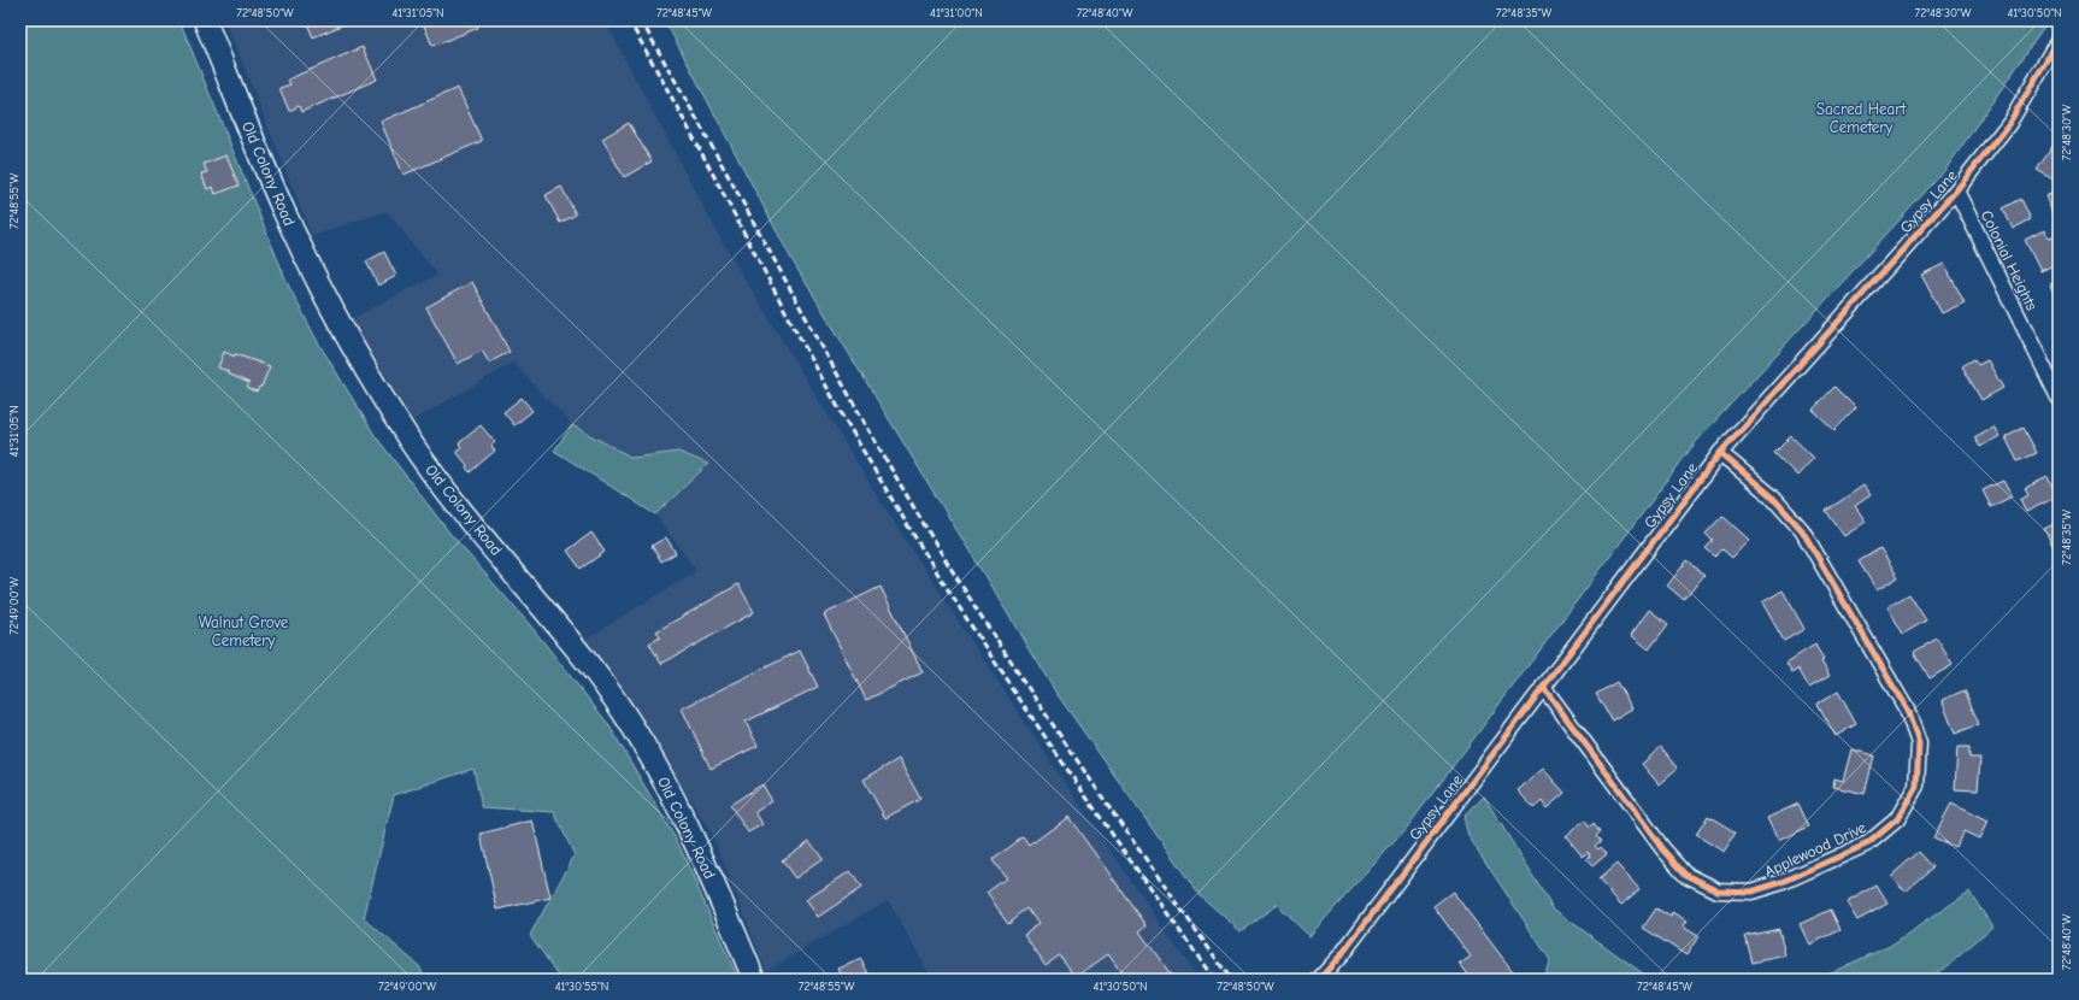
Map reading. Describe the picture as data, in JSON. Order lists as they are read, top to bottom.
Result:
{
  "streets": {
    "main road": ["Old Colony Road"],
    "street": ["Gypsy Lane", "Colonial Heights", "Applewood Drive"]
  },
  "crossings": [
    ["Gypsy Lane", "Colonial Heights"],
    ["Gypsy Lane", "Applewood Drive"]
  ],
  "parks": ["Sacred Heart Cemetery", "Walnut Grove Cemetery"],
  "coordinates": [
    "72°48'50\"W",
    "41°31'05\"N",
    "72°48'45\"W",
    "41°31'00\"N",
    "72°48'40\"W",
    "72°48'35\"W",
    "72°48'30\"W",
    "41°30'50\"N",
    "72°48'55\"W",
    "72°49'00\"W",
    "41°30'55\"N"
  ]
}
